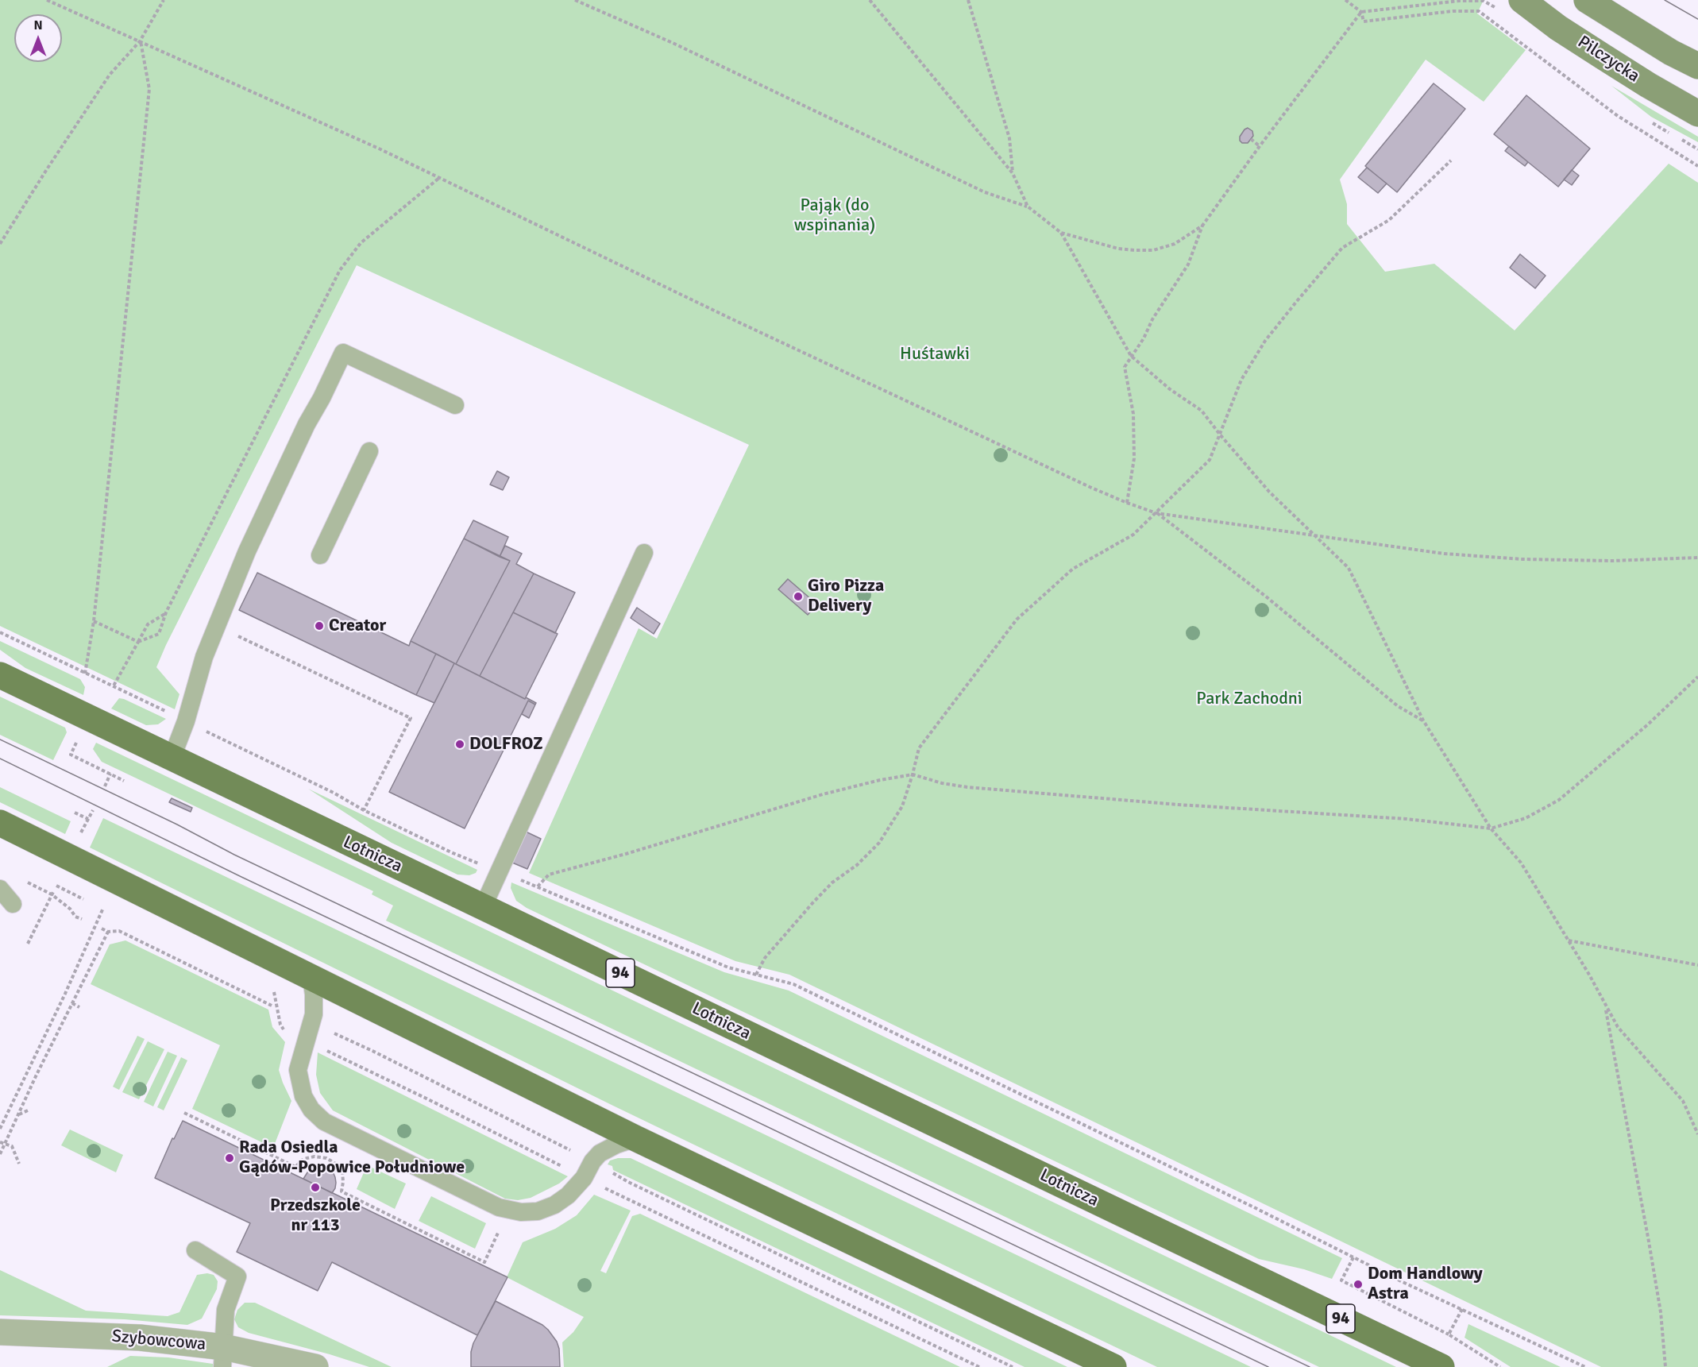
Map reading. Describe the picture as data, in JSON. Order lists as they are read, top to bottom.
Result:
{
  "streets": {
    "main road": ["Lotnicza", "94"],
    "street": ["Pilczycka", "Szybowcowa"]
  },
  "parks": ["Pająk (do wspinania)", "Huśtawki", "Park Zachodni"],
  "places": [
    "Giro Pizza Delivery",
    "Creator",
    "DOLFROZ",
    "Rada Osiedla Gądów-Popowice Południowe",
    "Przedszkole nr 113",
    "Dom Handlowy Astra"
  ],
  "north": "top"
}
